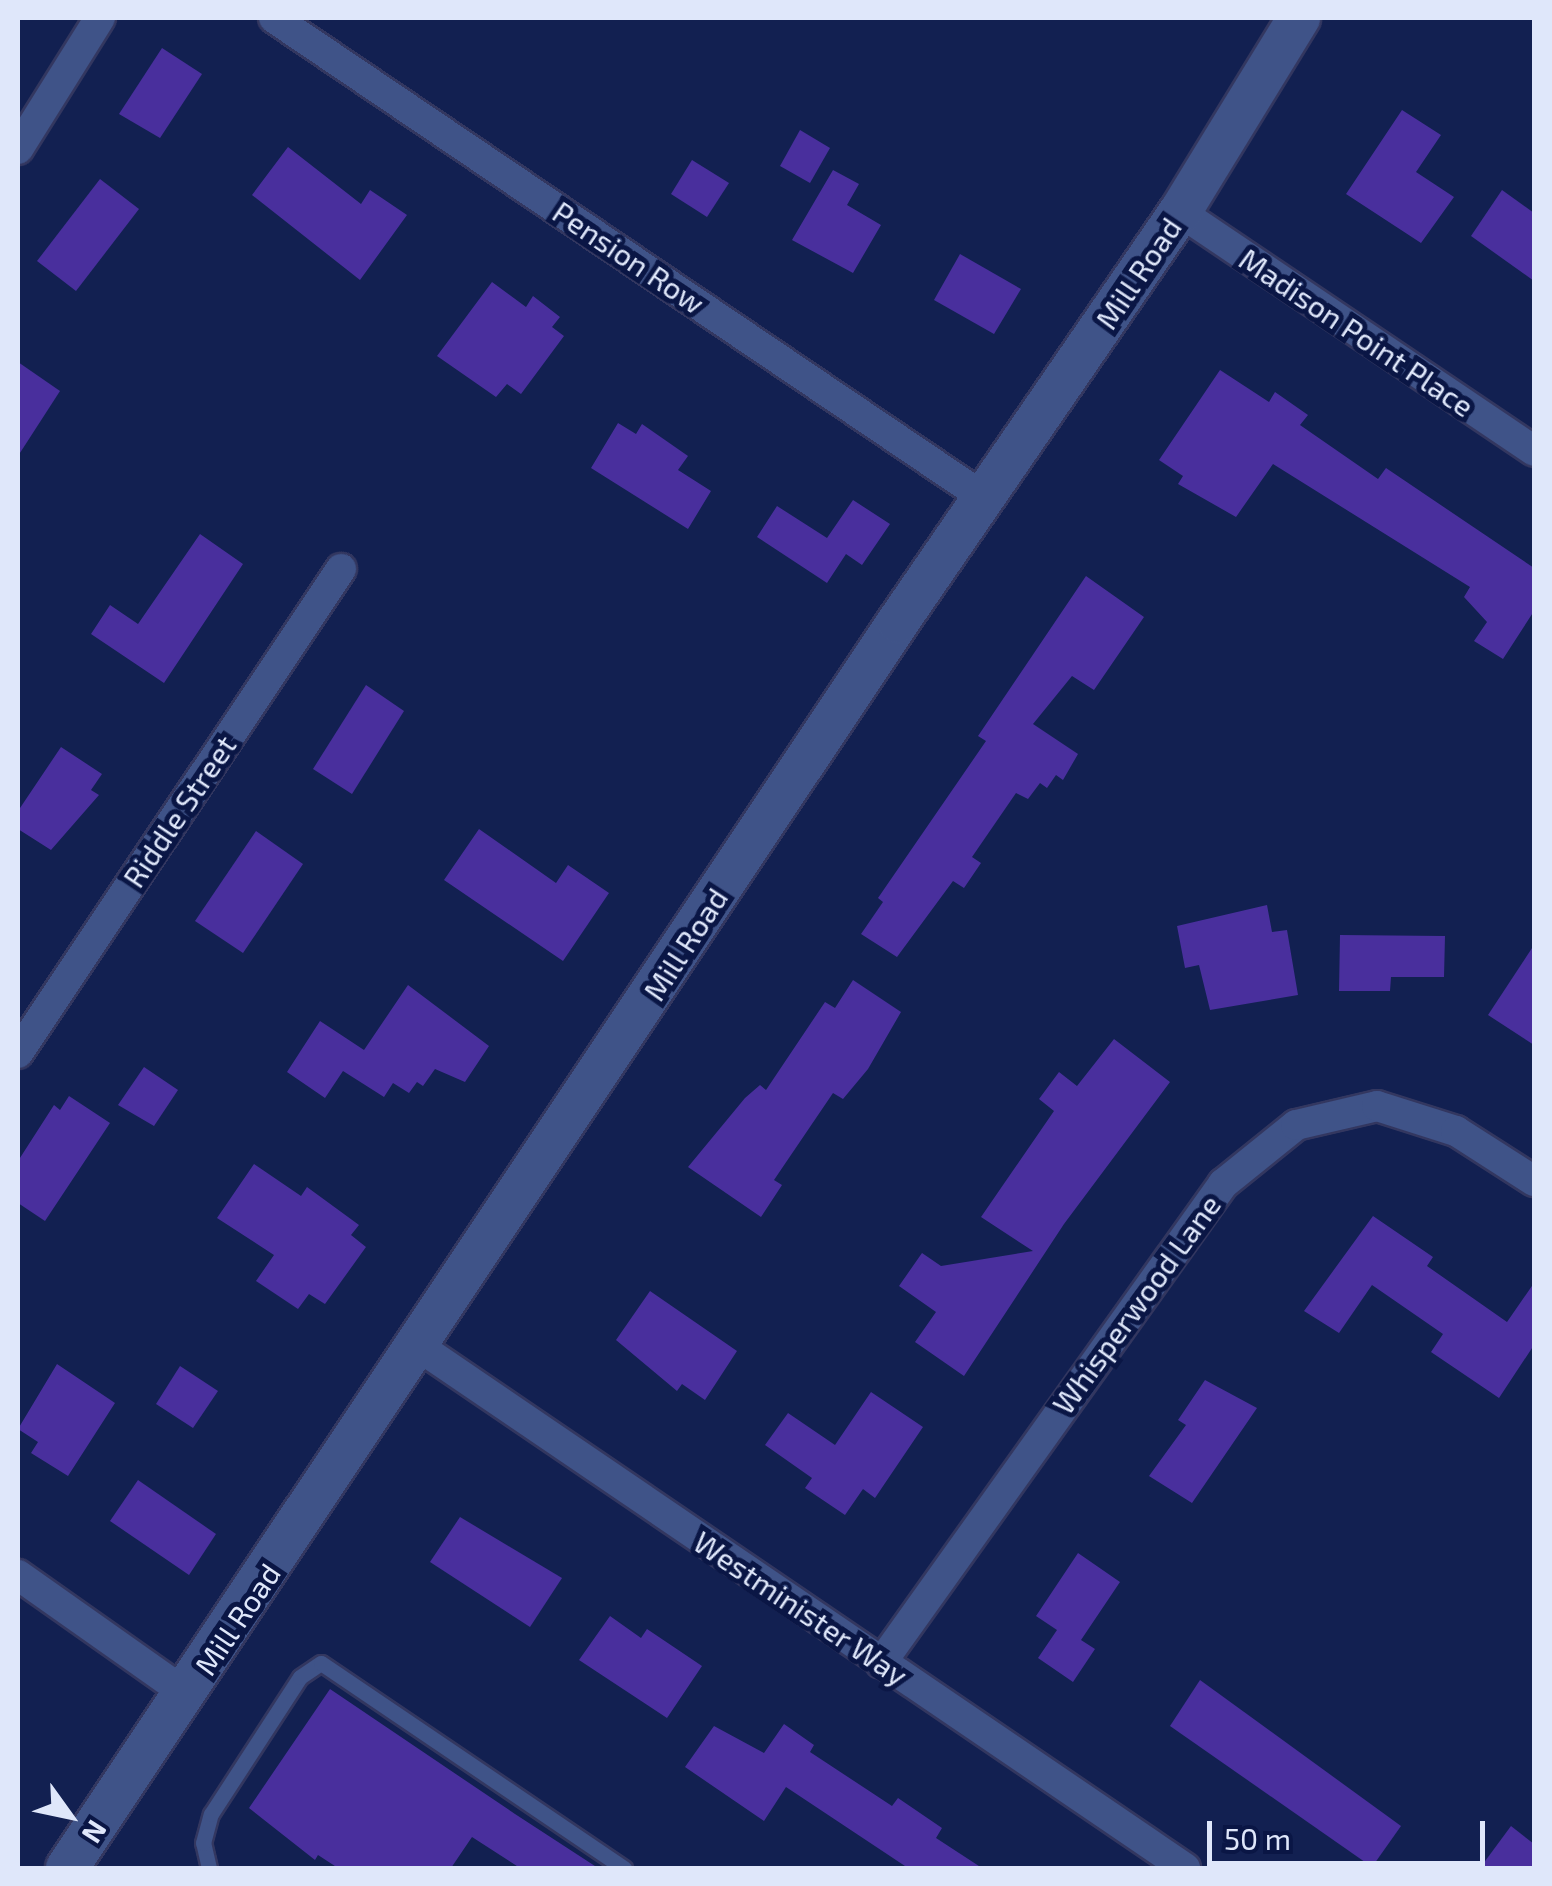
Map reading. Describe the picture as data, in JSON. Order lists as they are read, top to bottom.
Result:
{
  "streets": {
    "street": [
      "Pension Row",
      "Mill Road",
      "Madison Point Place",
      "Riddle Street",
      "Whisperwood Lane",
      "Westminister Way"
    ]
  },
  "crossings": [
    ["Pension Row", "Mill Road"],
    ["Mill Road", "Madison Point Place"],
    ["Mill Road", "Westminister Way"],
    ["Whisperwood Lane", "Westminister Way"]
  ],
  "scale_bar": "50 m",
  "north": "bottom right"
}
